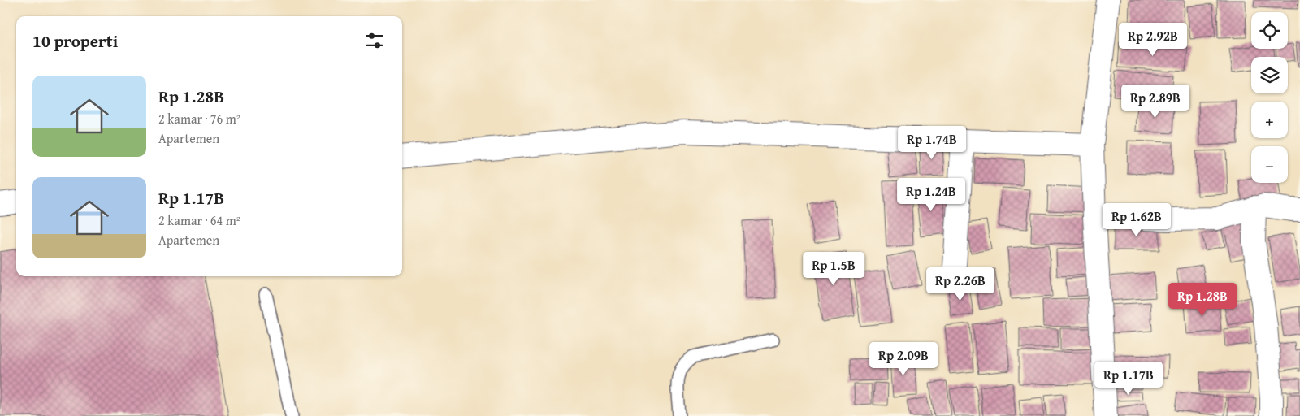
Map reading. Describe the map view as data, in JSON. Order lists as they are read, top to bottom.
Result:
{
  "page": {
    "map_buttons": ["+", "−"],
    "heading": "10 properti",
    "price": [
      "Rp 2.92B",
      "Rp 2.89B",
      "Rp 1.74B",
      "Rp 1.24B",
      "Rp 1.62B",
      "Rp 1.5B",
      "Rp 2.26B",
      "Rp 1.28B",
      "Rp 2.09B",
      "Rp 1.17B"
    ],
    "list": [
      {
        "name": "Rp 1.28B",
        "note": "2 kamar · 76 m² · Apartemen"
      },
      {
        "name": "Rp 1.17B",
        "note": "2 kamar · 64 m² · Apartemen"
      }
    ]
  }
}
